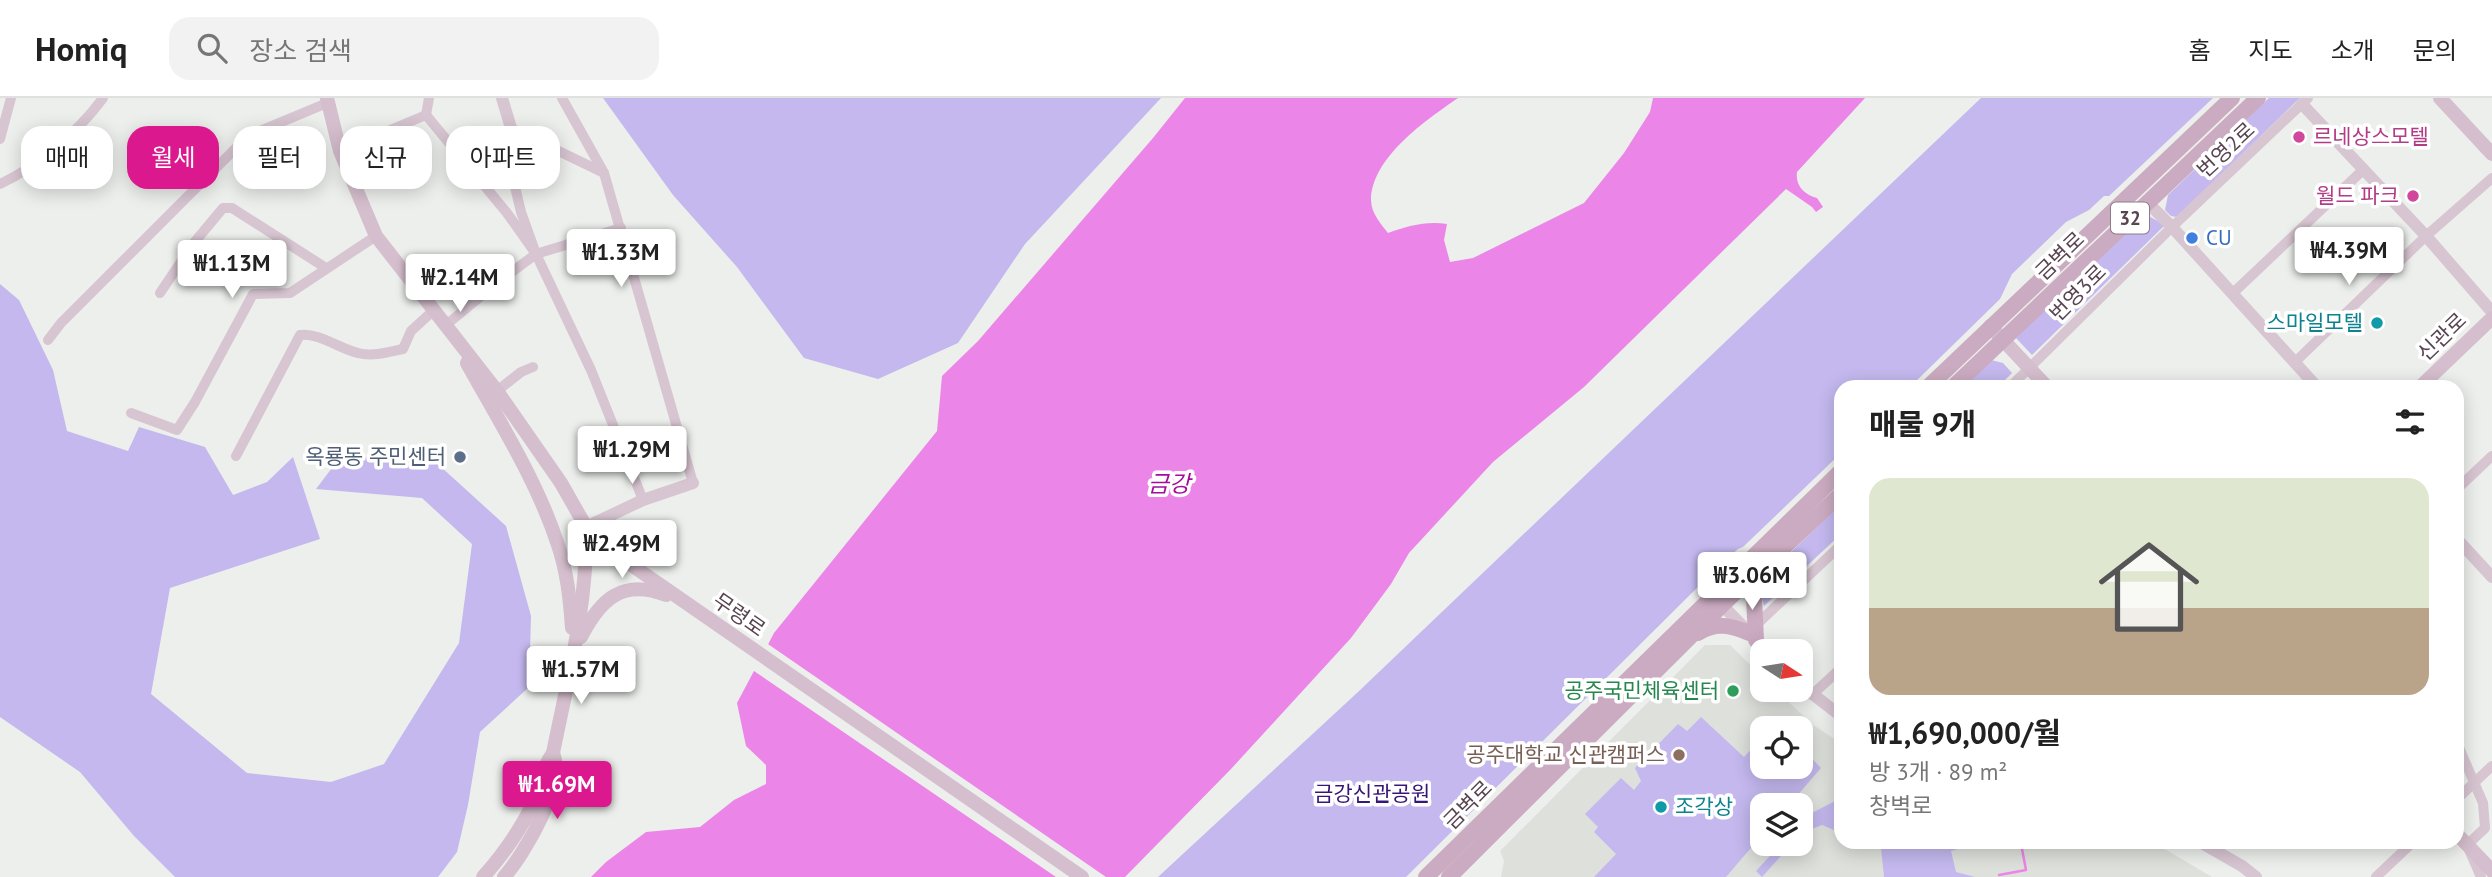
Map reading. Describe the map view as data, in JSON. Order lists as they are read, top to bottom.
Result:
{
  "streets": {
    "main road": [
      "32",
      "금벽로",
      "신관로",
      "무령로"
    ],
    "street": ["번영2로", "번영3로"]
  },
  "crossings": [
    ["번영2로", "번영3로"]
  ],
  "water": ["금강"],
  "parks": ["금강신관공원"],
  "places": [
    "르네상스모텔",
    "월드 파크",
    "CU",
    "스마일모텔",
    "옥룡동 주민센터",
    "공주국민체육센터",
    "공주대학교 신관캠퍼스",
    "조각상"
  ],
  "north": "right",
  "page": {
    "header": "Homiq",
    "search": "장소 검색",
    "nav": [
      "홈",
      "지도",
      "소개",
      "문의"
    ],
    "chip": [
      "매매",
      "월세",
      "필터",
      "신규",
      "아파트"
    ],
    "price": [
      "₩4.39M",
      "₩1.33M",
      "₩1.13M",
      "₩2.14M",
      "₩1.29M",
      "₩2.49M",
      "₩3.06M",
      "₩1.57M",
      "₩1.69M"
    ],
    "heading": "매물 9개",
    "list": [
      {
        "name": "₩1,690,000/월",
        "note": "방 3개 · 89 m² · 창벽로"
      }
    ]
  }
}
